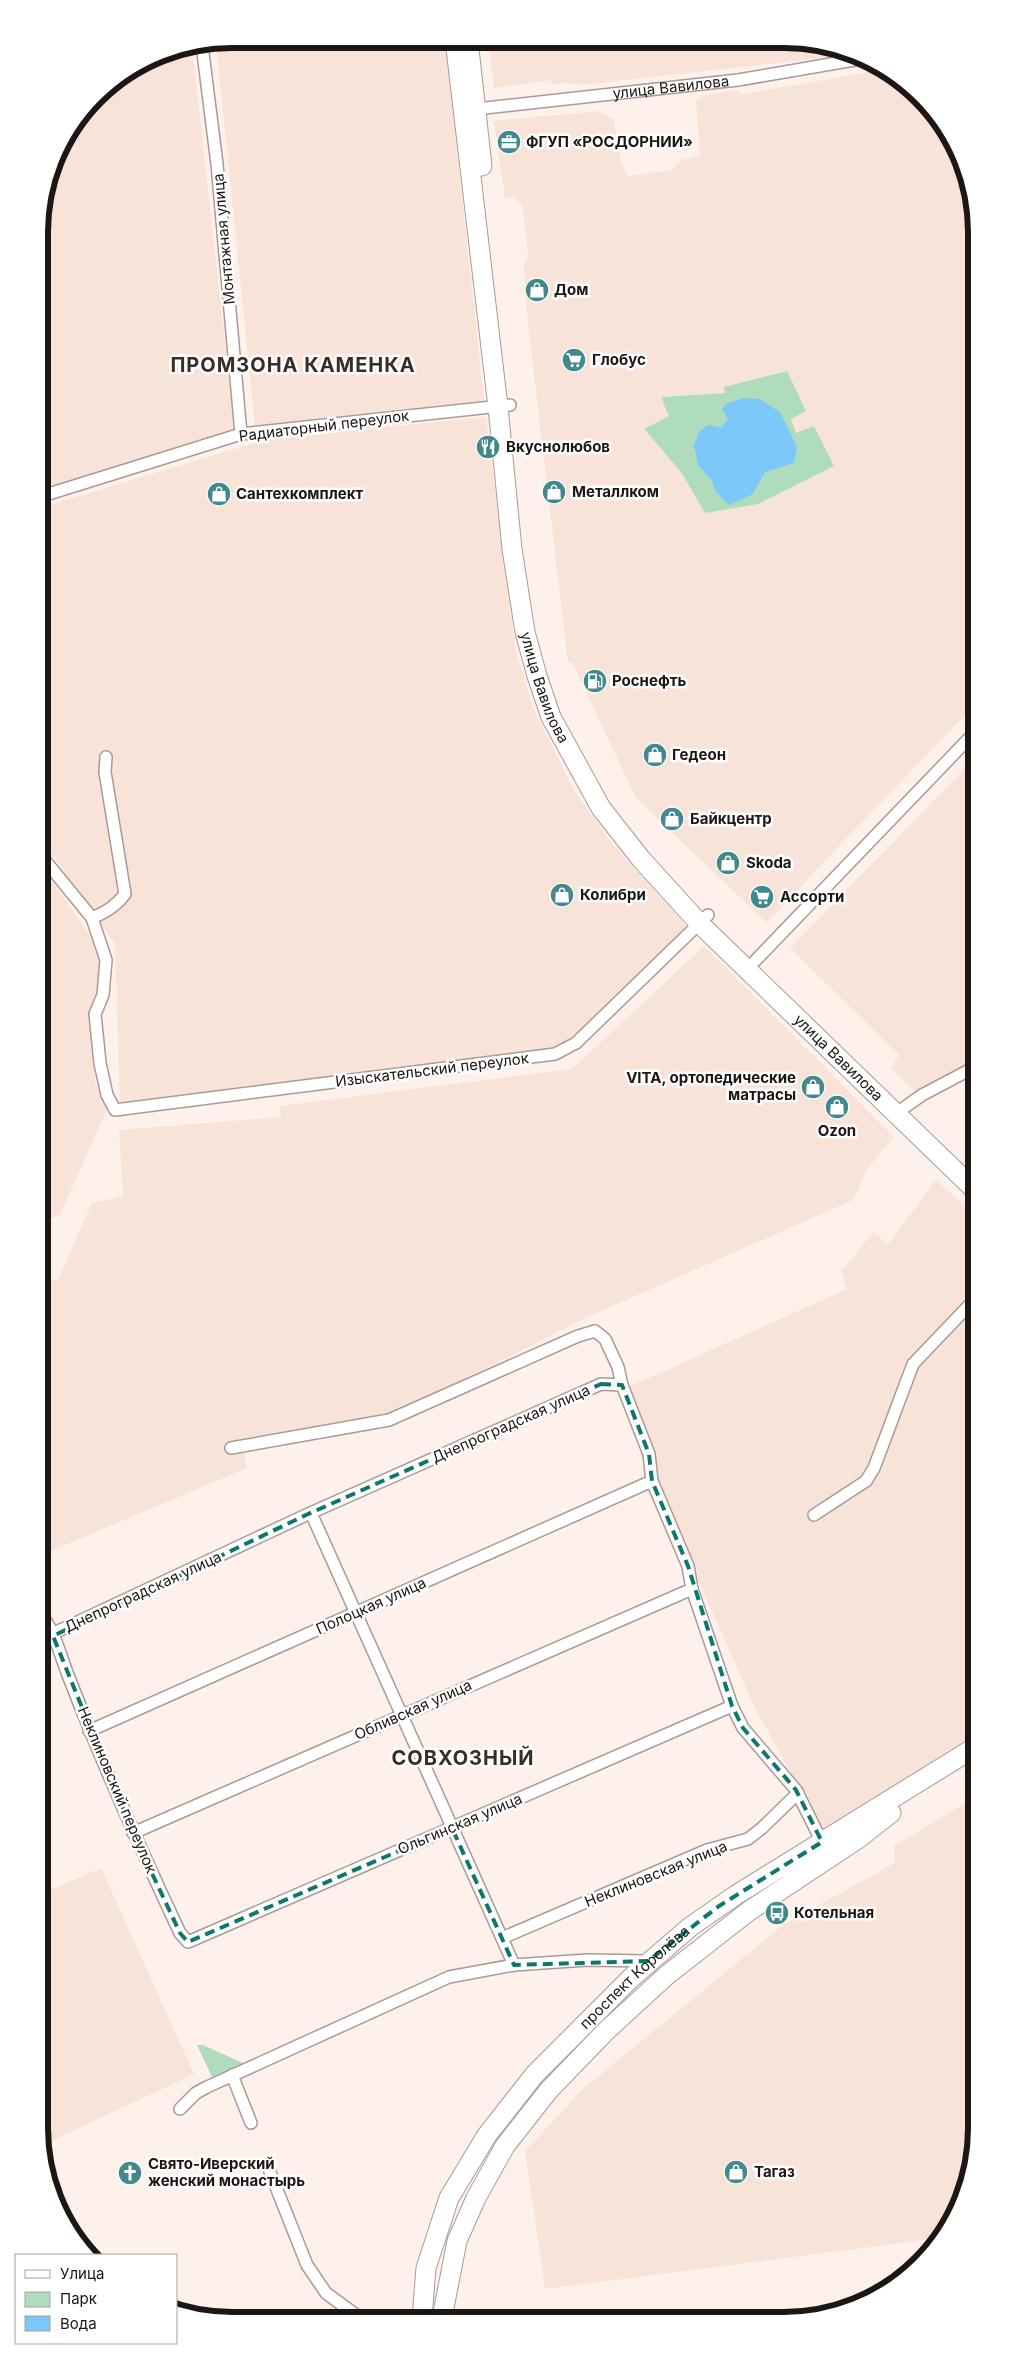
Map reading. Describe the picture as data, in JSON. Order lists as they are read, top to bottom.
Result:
{
  "streets": {
    "main road": ["улица Вавилова", "проспект Королёва"],
    "street": [
      "Монтажная улица",
      "Радиаторный переулок",
      "Изыскательский переулок",
      "Днепроградская улица",
      "Полоцкая улица",
      "Обливская улица",
      "Неклиновский переулок",
      "Ольгинская улица",
      "Неклиновская улица"
    ]
  },
  "crossings": [
    ["улица Вавилова", "Радиаторный переулок"],
    ["улица Вавилова", "Изыскательский переулок"],
    ["Монтажная улица", "Радиаторный переулок"],
    ["Днепроградская улица", "Неклиновский переулок"],
    ["Полоцкая улица", "Неклиновский переулок"],
    ["Обливская улица", "Неклиновский переулок"],
    ["Неклиновский переулок", "Ольгинская улица"]
  ],
  "districts": ["ПРОМЗОНА КАМЕНКА", "СОВХОЗНЫЙ"],
  "places": {
    "office": ["ФГУП «РОСДОРНИИ»"],
    "shop": [
      "Дом",
      "Металлком",
      "Сантехкомплект",
      "Гедеон",
      "Байкцентр",
      "Skoda",
      "Колибри",
      "VITA, ортопедические матрасы",
      "Ozon",
      "Тагаз"
    ],
    "supermarket": ["Глобус", "Ассорти"],
    "restaurant": ["Вкуснолюбов"],
    "fuel station": ["Роснефть"],
    "bus stop": ["Котельная"],
    "church": ["Свято-Иверский женский монастырь"]
  },
  "legend": ["Улица", "Парк", "Вода"]
}
